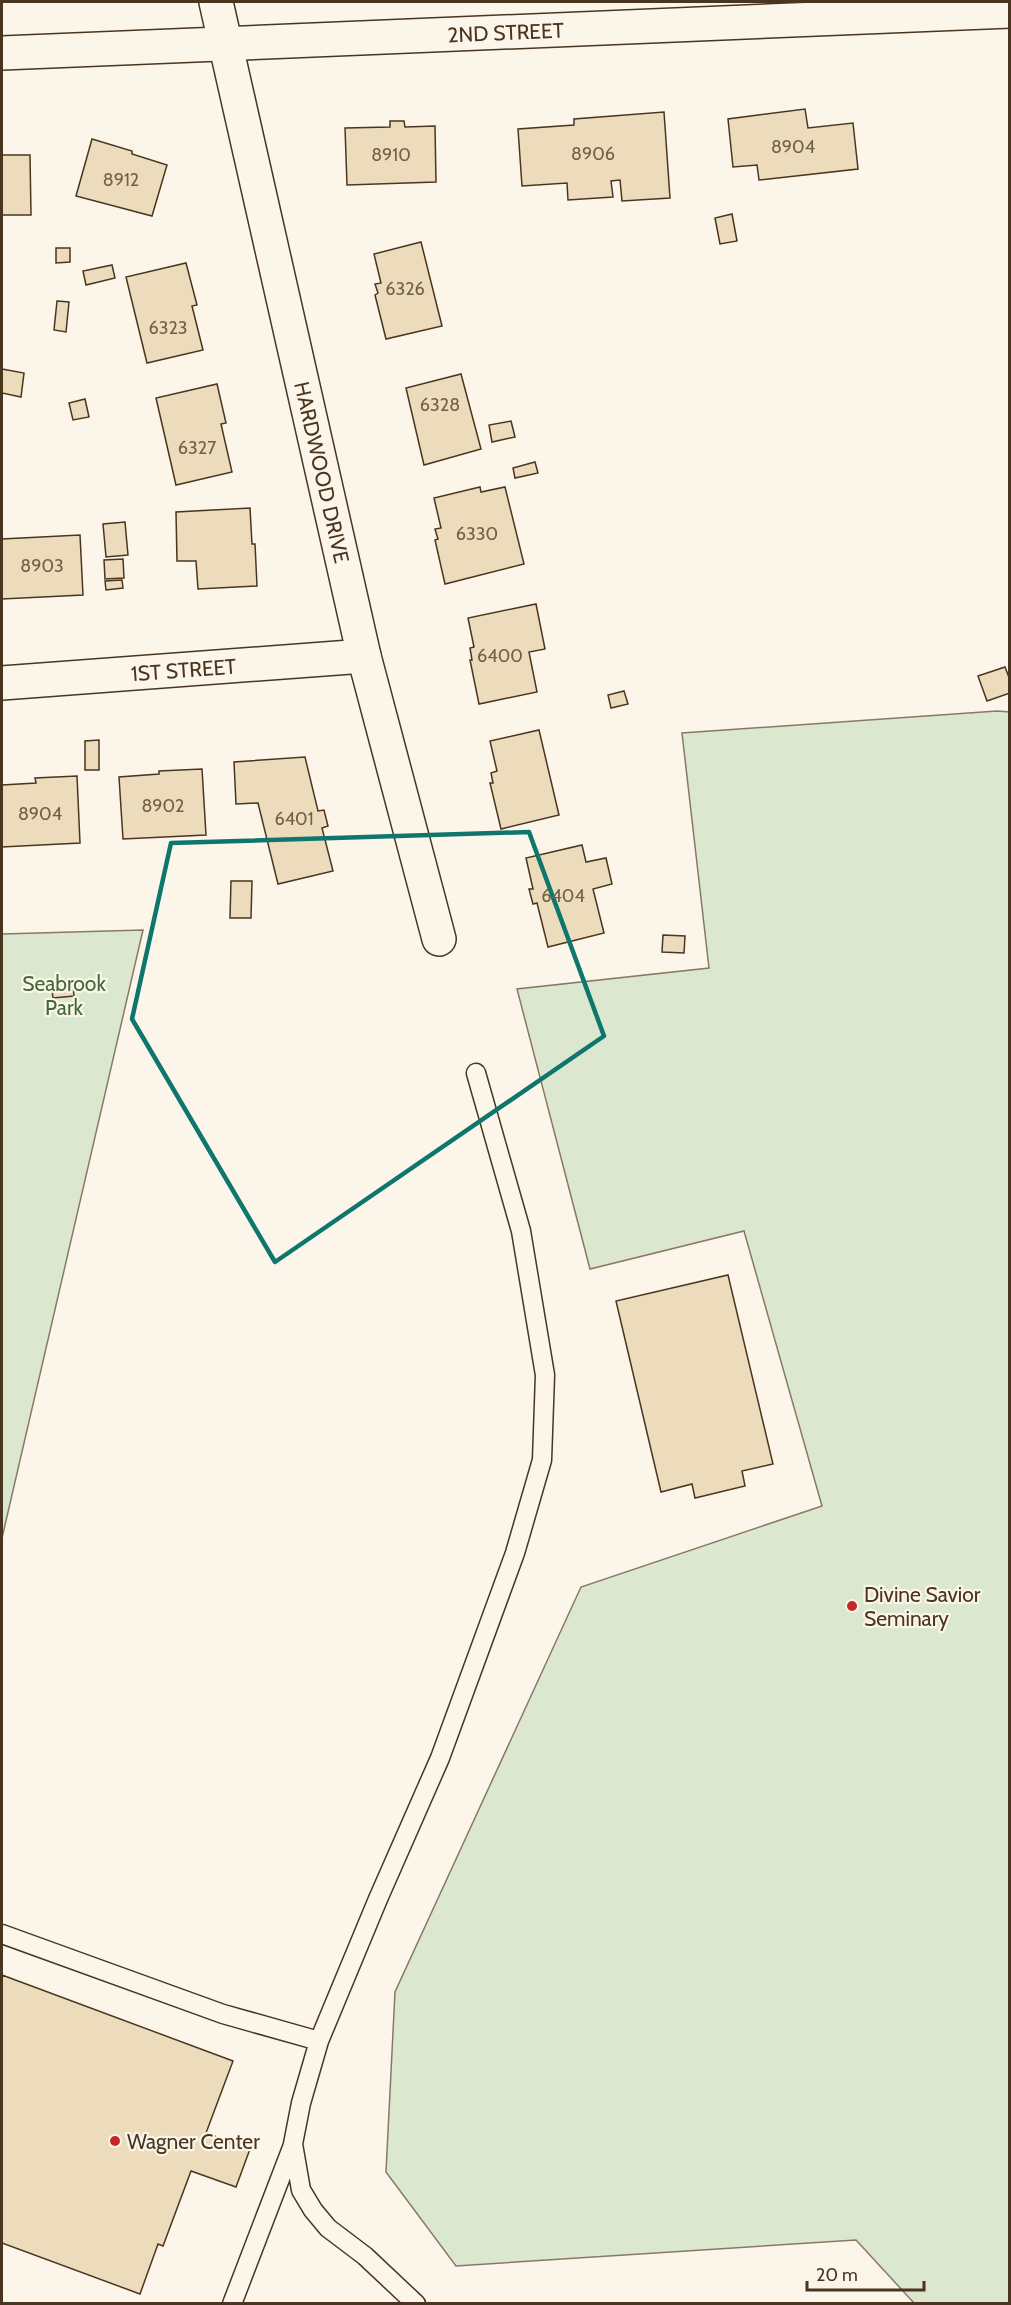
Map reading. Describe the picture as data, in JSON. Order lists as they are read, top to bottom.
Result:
{
  "streets": {
    "street": ["2ND STREET", "HARDWOOD DRIVE", "1ST STREET"]
  },
  "crossings": [
    ["2ND STREET", "HARDWOOD DRIVE"],
    ["HARDWOOD DRIVE", "1ST STREET"]
  ],
  "parks": ["Seabrook Park"],
  "places": ["Divine Savior Seminary", "Wagner Center"],
  "house_numbers": [
    "8904",
    "8906",
    "8910",
    "8912",
    "6326",
    "6323",
    "6328",
    "6327",
    "6330",
    "8903",
    "6400",
    "8902",
    "8904",
    "6401",
    "6404"
  ],
  "scale_bar": "20 m"
}
